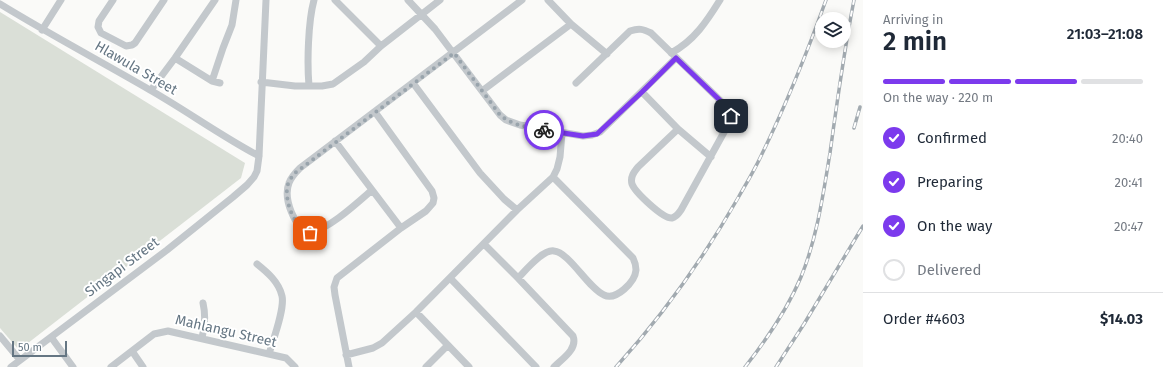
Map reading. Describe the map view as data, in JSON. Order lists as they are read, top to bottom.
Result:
{
  "streets": {
    "street": ["Hlawula Street", "Singapi Street", "Mahlangu Street"]
  },
  "crossings": [
    ["Hlawula Street", "Singapi Street"]
  ],
  "scale_bar": "50 m",
  "page": {
    "heading": ["2 min", "Arriving in", "21:03–21:08"],
    "panel": ["Order #4603", "$14.03"],
    "bar": "On the way · 220 m",
    "list": [
      ["Confirmed", "20:40"],
      ["Preparing", "20:41"],
      ["On the way", "20:47"],
      "Delivered"
    ],
    "scale": "50 m"
  }
}
